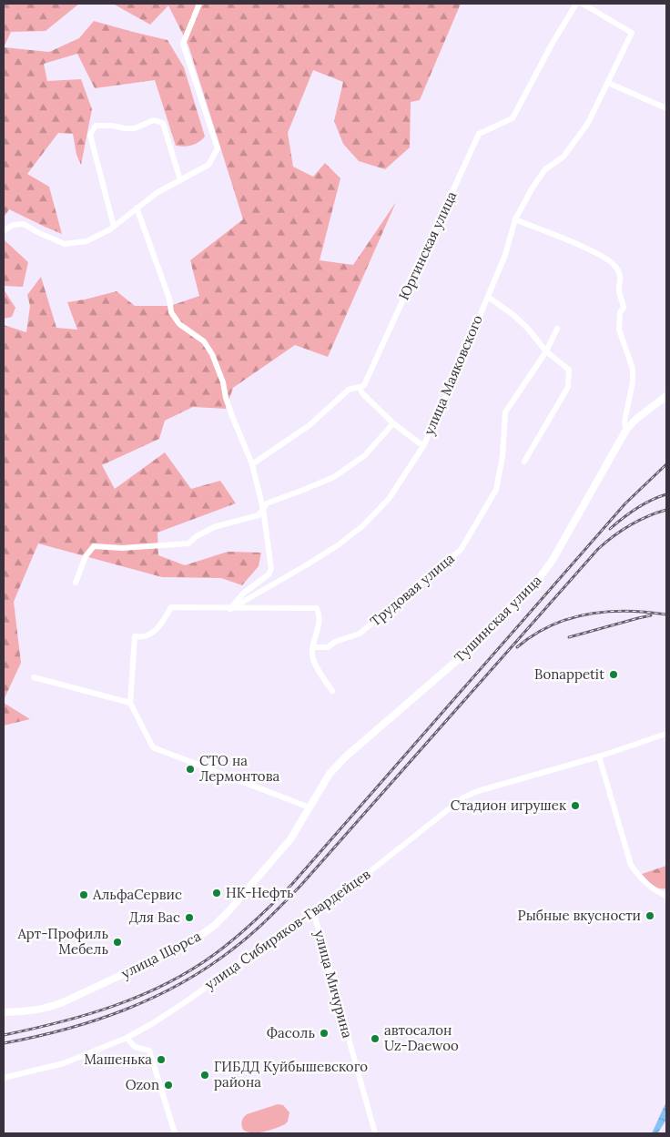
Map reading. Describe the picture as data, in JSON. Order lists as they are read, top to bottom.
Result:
{
  "streets": {
    "main road": ["Тушинская улица", "улица Щорса"],
    "street": [
      "Юргинская улица",
      "улица Маяковского",
      "Трудовая улица",
      "улица Сибиряков-Гвардейцев",
      "улица Мичурина"
    ]
  },
  "crossings": [
    ["Тушинская улица", "улица Щорса"],
    ["улица Сибиряков-Гвардейцев", "улица Мичурина"]
  ],
  "places": [
    "Bonappetit",
    "СТО на Лермонтова",
    "Стадион игрушек",
    "НК-Нефть",
    "АльфаСервис",
    "Рыбные вкусности",
    "Для Вас",
    "Арт-Профиль Мебель",
    "Фасоль",
    "автосалон Uz-Daewoo",
    "Машенька",
    "ГИБДД Куйбышевского района",
    "Ozon"
  ]
}
